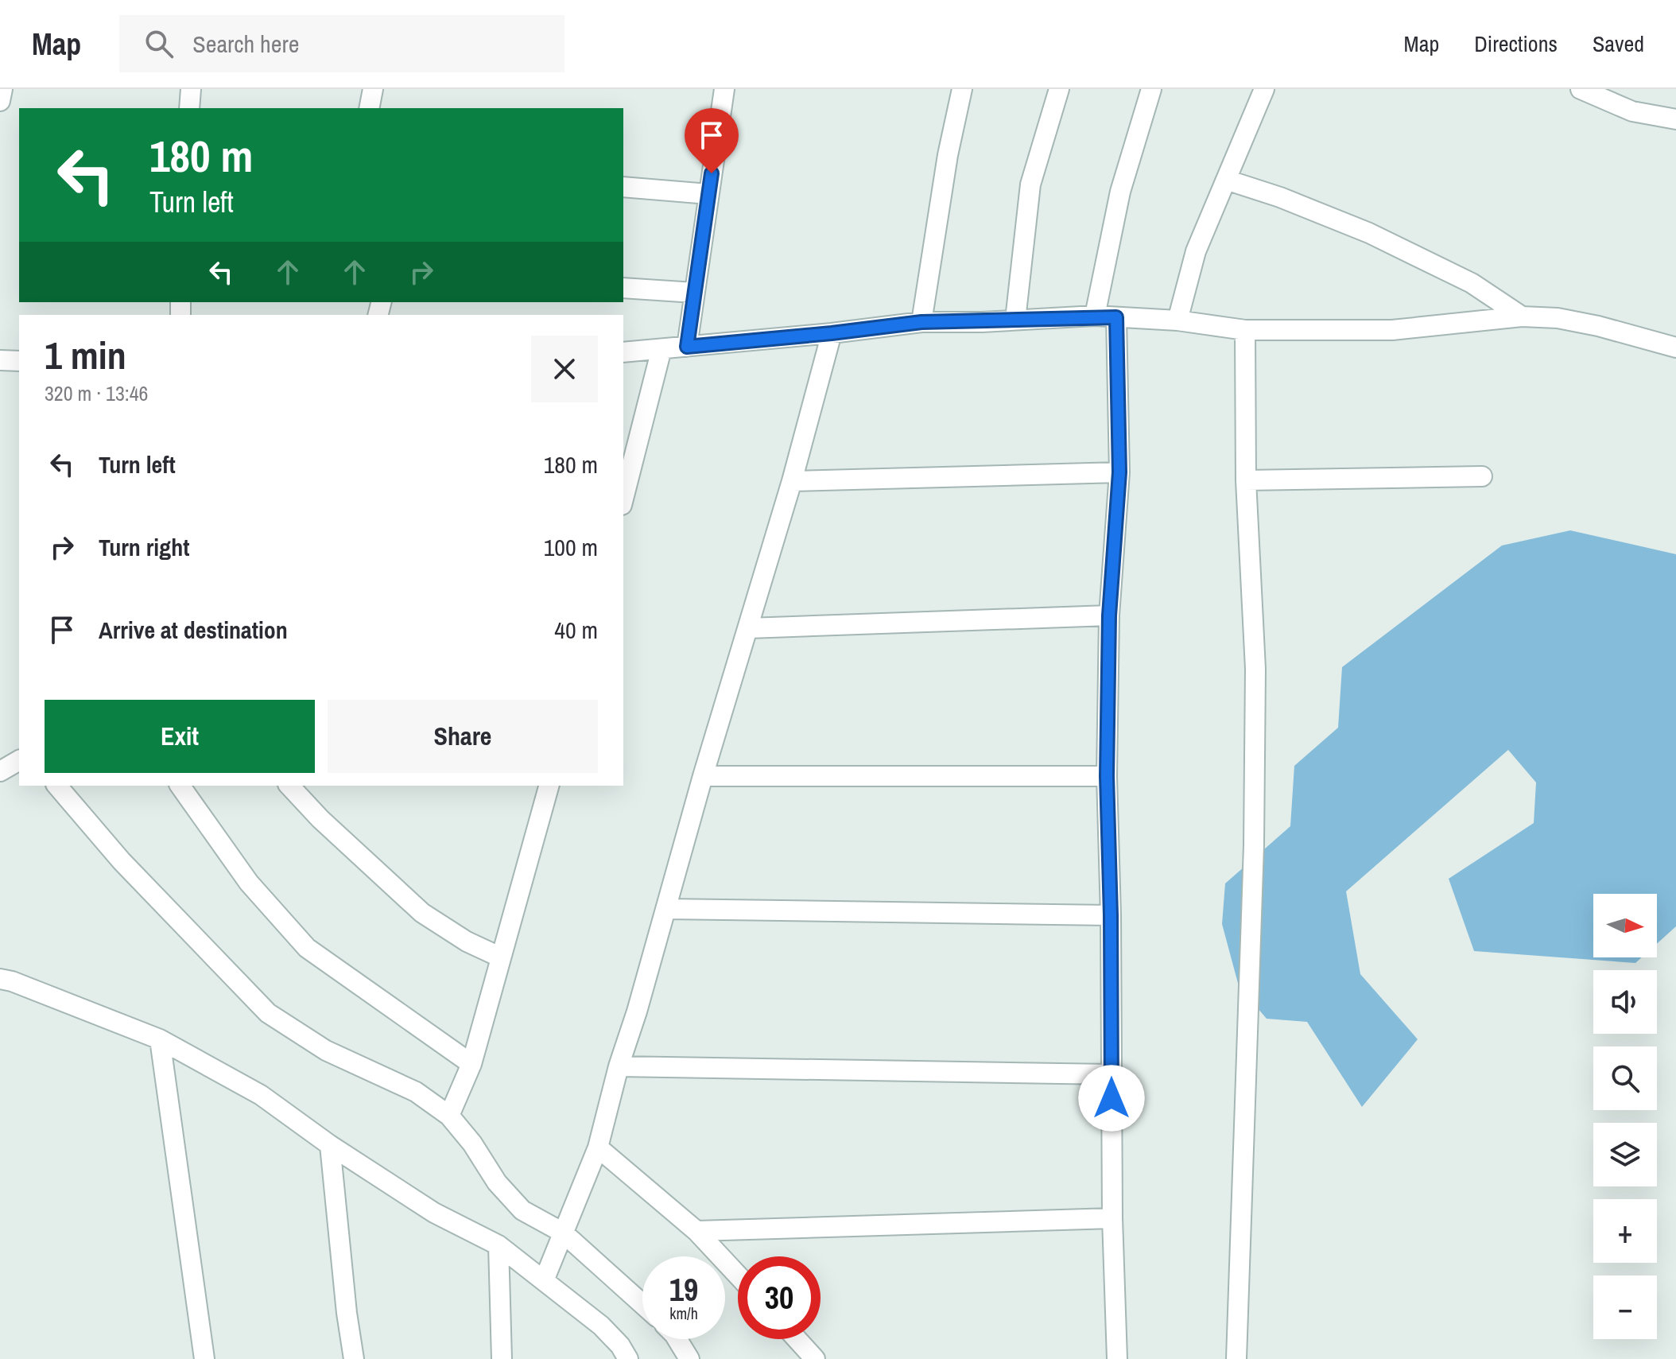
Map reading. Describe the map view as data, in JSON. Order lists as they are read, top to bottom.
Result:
{
  "north": "right",
  "page": {
    "header": "Map",
    "search": "Search here",
    "nav": ["Map", "Directions", "Saved"],
    "turn": ["180 m", "Turn left"],
    "heading": ["1 min", "320 m · 13:46"],
    "list": [
      {
        "name": "Turn left",
        "value": "180 m"
      },
      {
        "name": "Turn right",
        "value": "100 m"
      },
      {
        "name": "Arrive at destination",
        "value": "40 m"
      }
    ],
    "buttons": ["Exit", "Share"],
    "map_buttons": ["+", "−"],
    "speed": "19 km/h",
    "limit": "30"
  }
}
